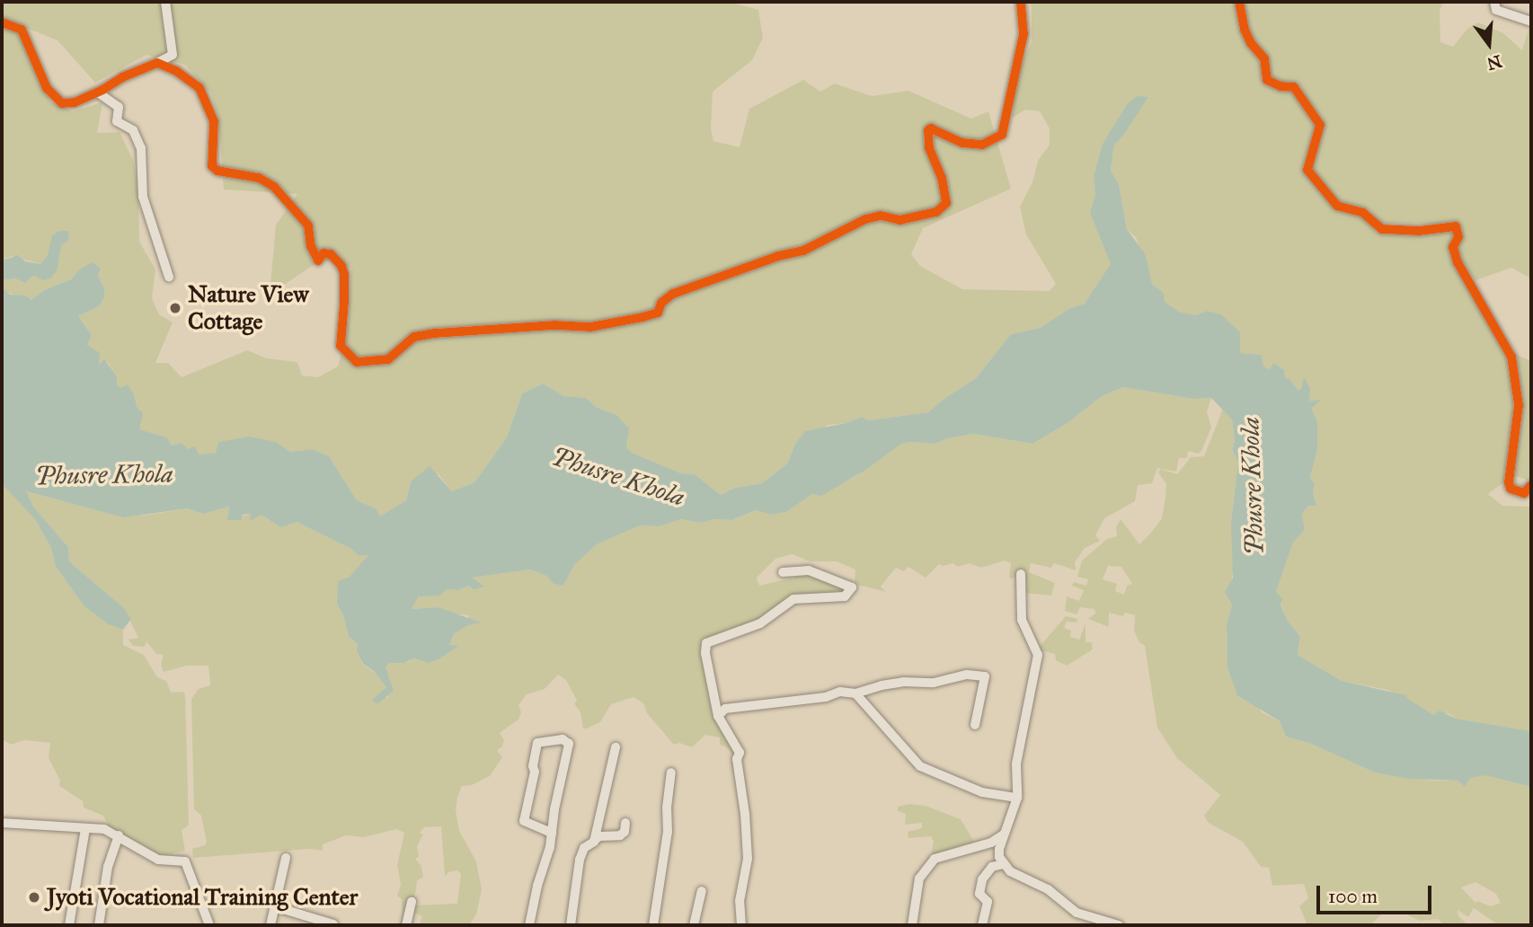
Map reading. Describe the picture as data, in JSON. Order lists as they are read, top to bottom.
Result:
{
  "water": ["Phusre Khola"],
  "places": ["Nature View Cottage", "Jyoti Vocational Training Center"],
  "scale_bar": "100 m",
  "north": "bottom"
}
